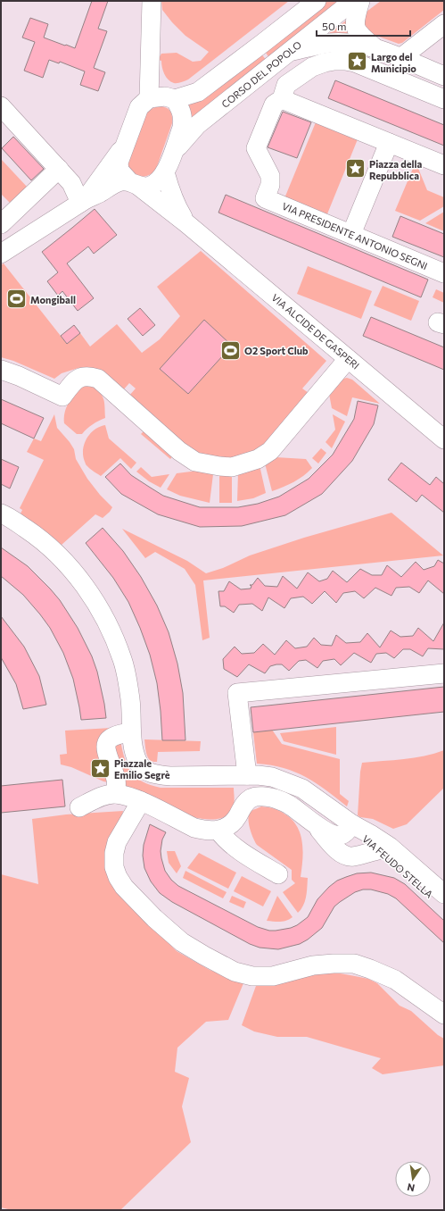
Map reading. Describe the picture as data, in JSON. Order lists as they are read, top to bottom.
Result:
{
  "streets": {
    "street": [
      "CORSO DEL POPOLO",
      "VIA PRESIDENTE ANTONIO SEGNI",
      "VIA ALCIDE DE GASPERI",
      "VIA FEUDO STELLA"
    ]
  },
  "places": {
    "place": ["Largo del Municipio", "Piazza della Repubblica", "Piazzale Emilio Segrè"],
    "sports": ["Mongiball", "O2 Sport Club"]
  },
  "scale_bar": "50 m",
  "north": "bottom"
}
